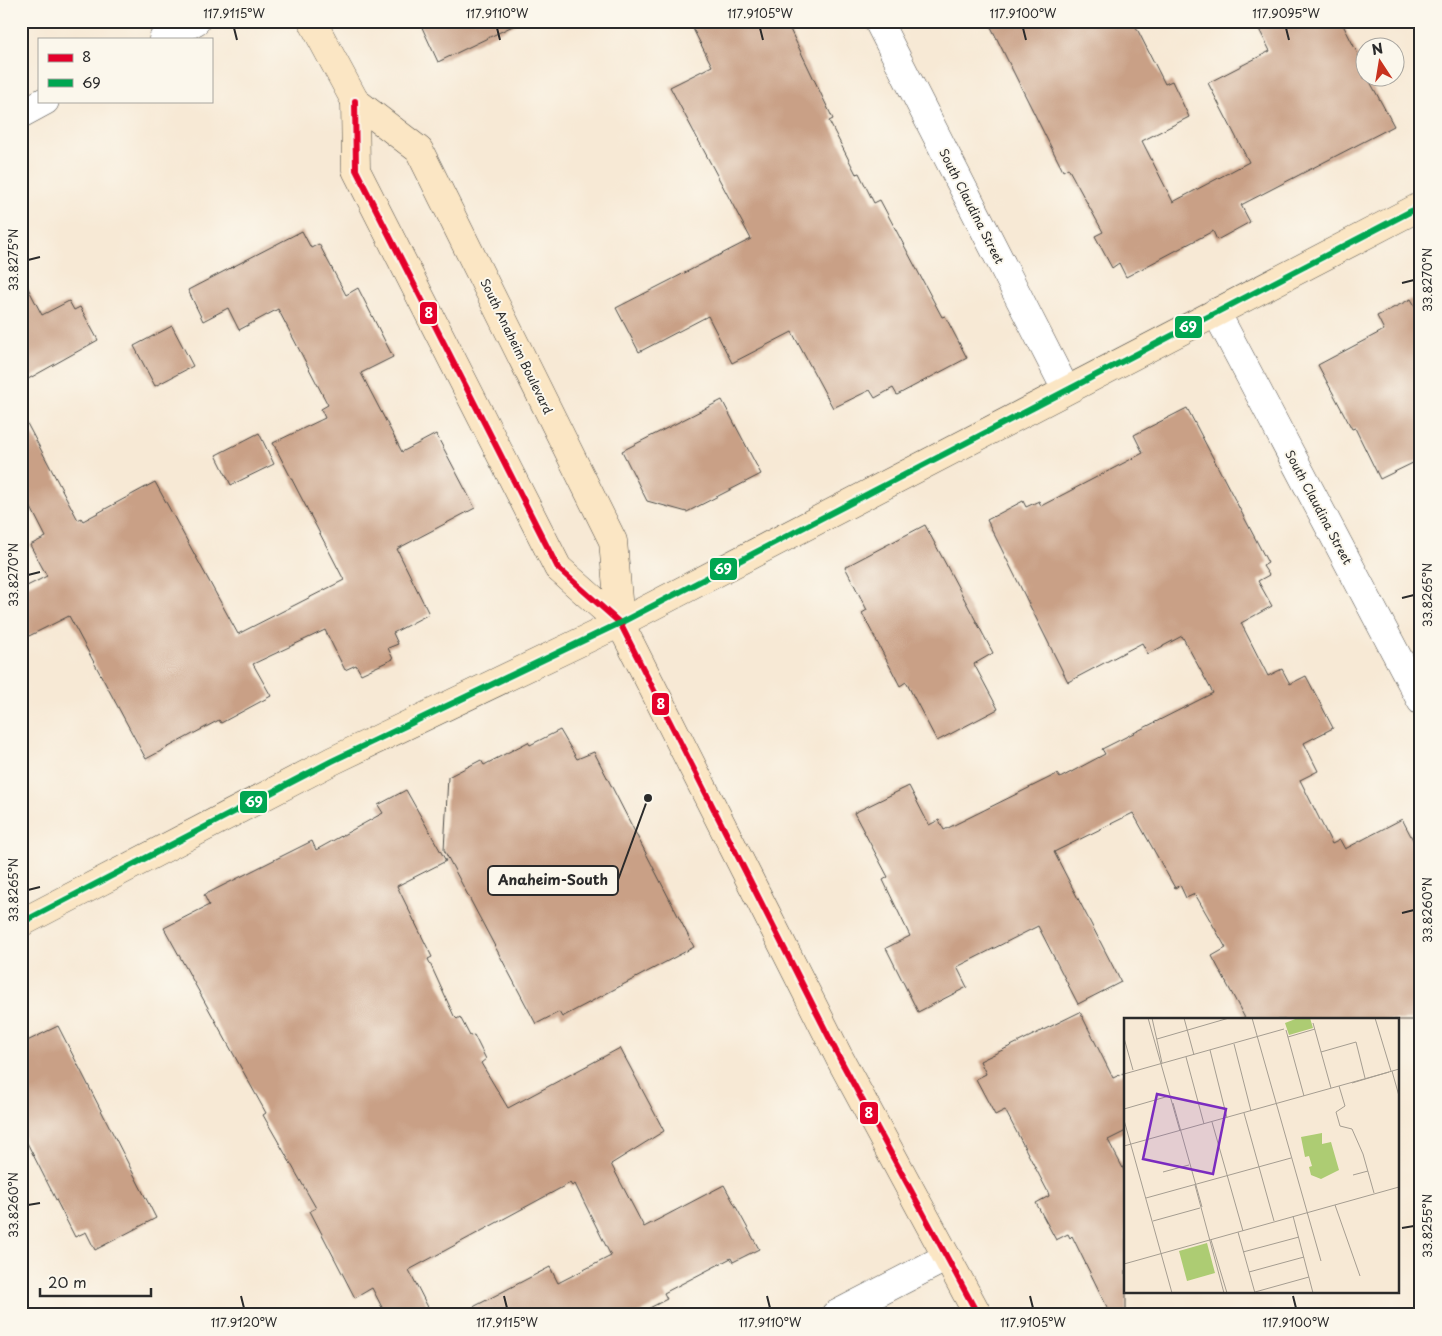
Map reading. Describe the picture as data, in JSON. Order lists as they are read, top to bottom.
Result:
{
  "streets": {
    "main road": ["South Anaheim Boulevard"],
    "street": ["South Claudina Street"]
  },
  "places": ["Anaheim-South"],
  "lines": ["transit line 8", "transit line 69"],
  "legend": ["8", "69"],
  "scale_bar": "20 m",
  "north": "top",
  "coordinates": [
    "117.9115°W",
    "117.9110°W",
    "117.9105°W",
    "117.9100°W",
    "117.9095°W",
    "33.8275°N",
    "33.8270°N",
    "33.8265°N",
    "33.8260°N",
    "33.8255°N",
    "117.9120°W"
  ]
}
